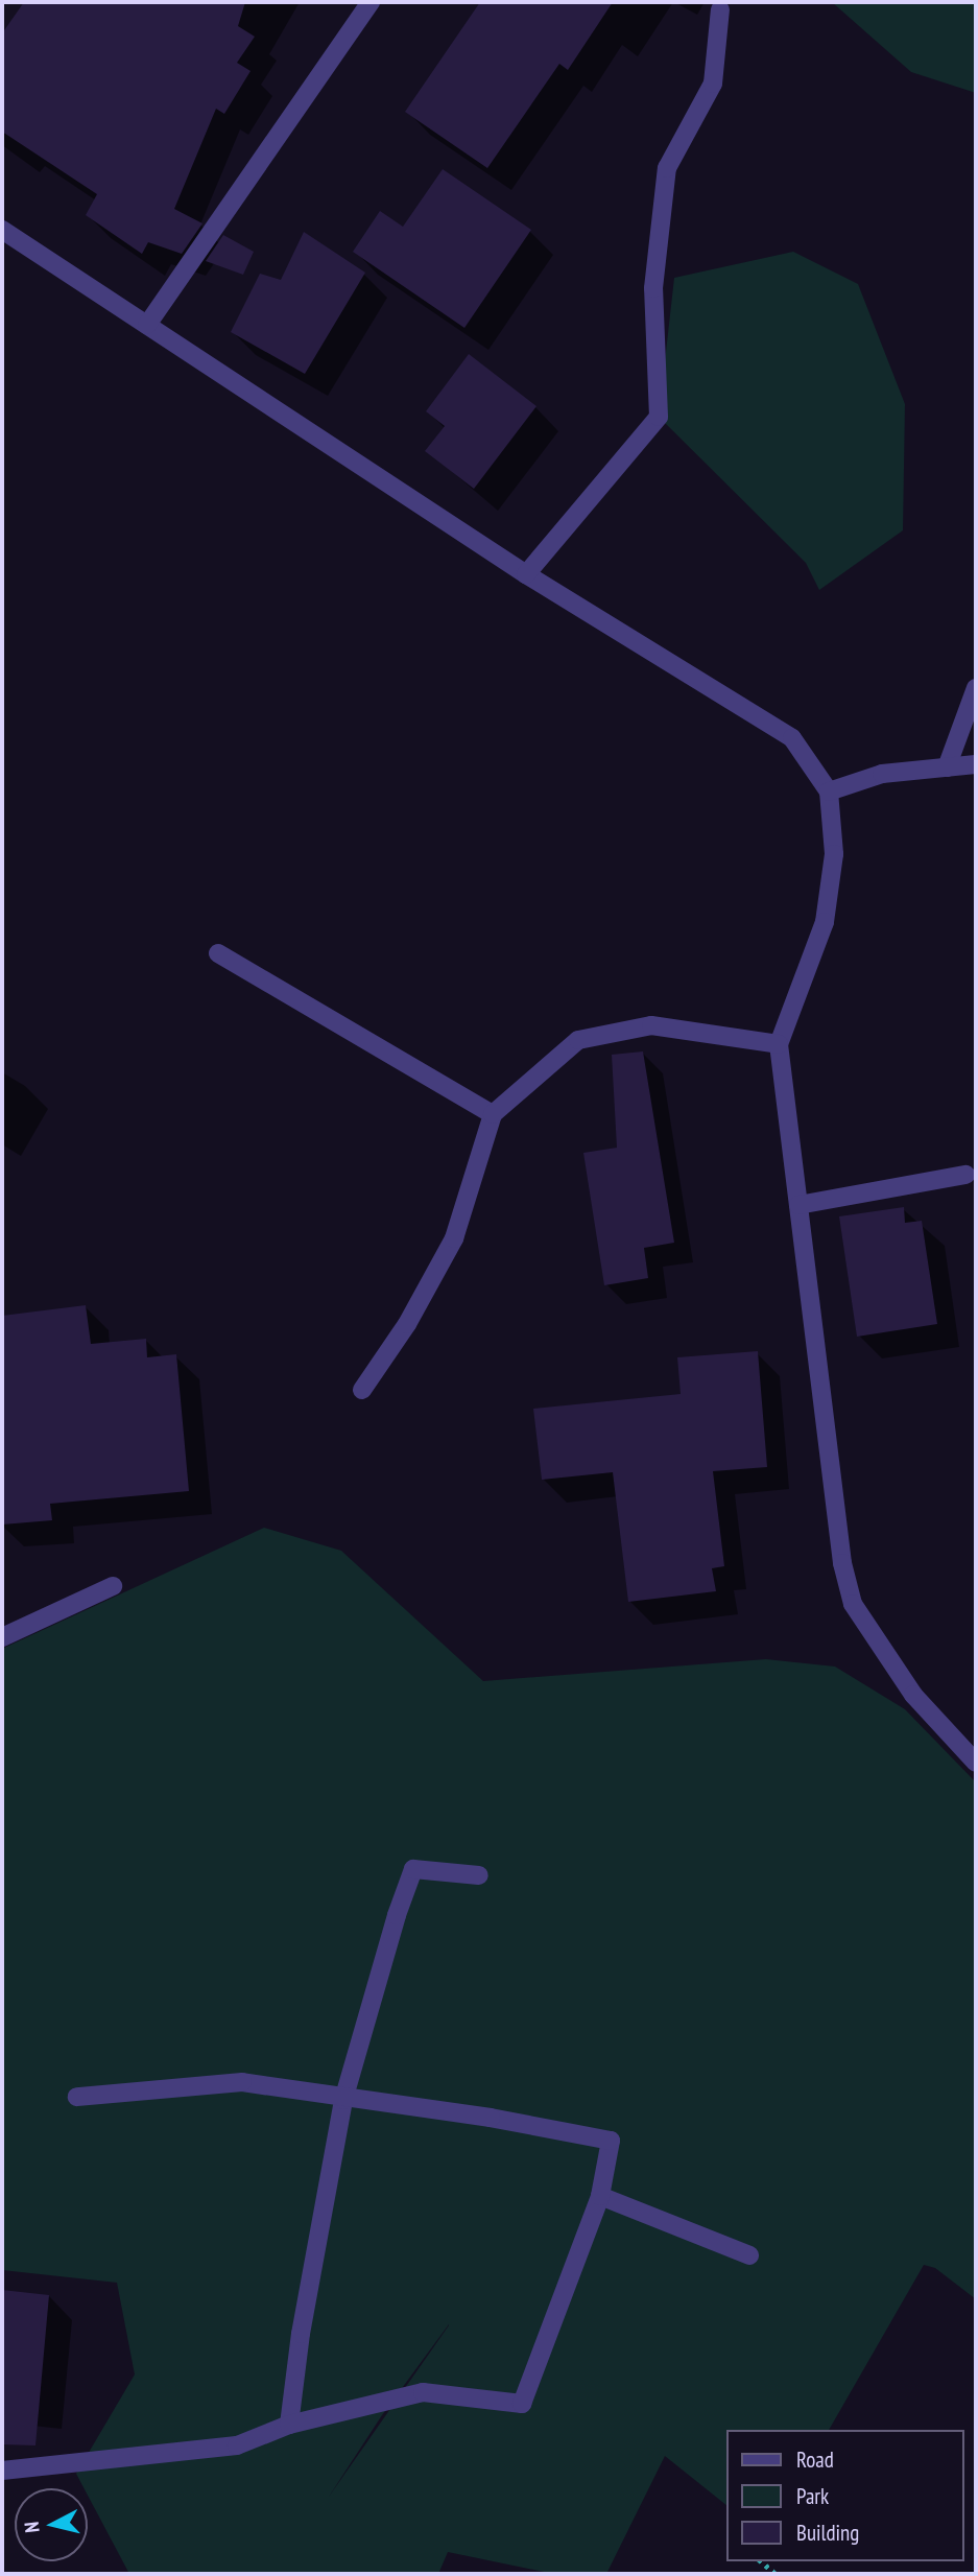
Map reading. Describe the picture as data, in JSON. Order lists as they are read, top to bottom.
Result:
{
  "legend": ["Road", "Park", "Building"],
  "north": "left"
}
